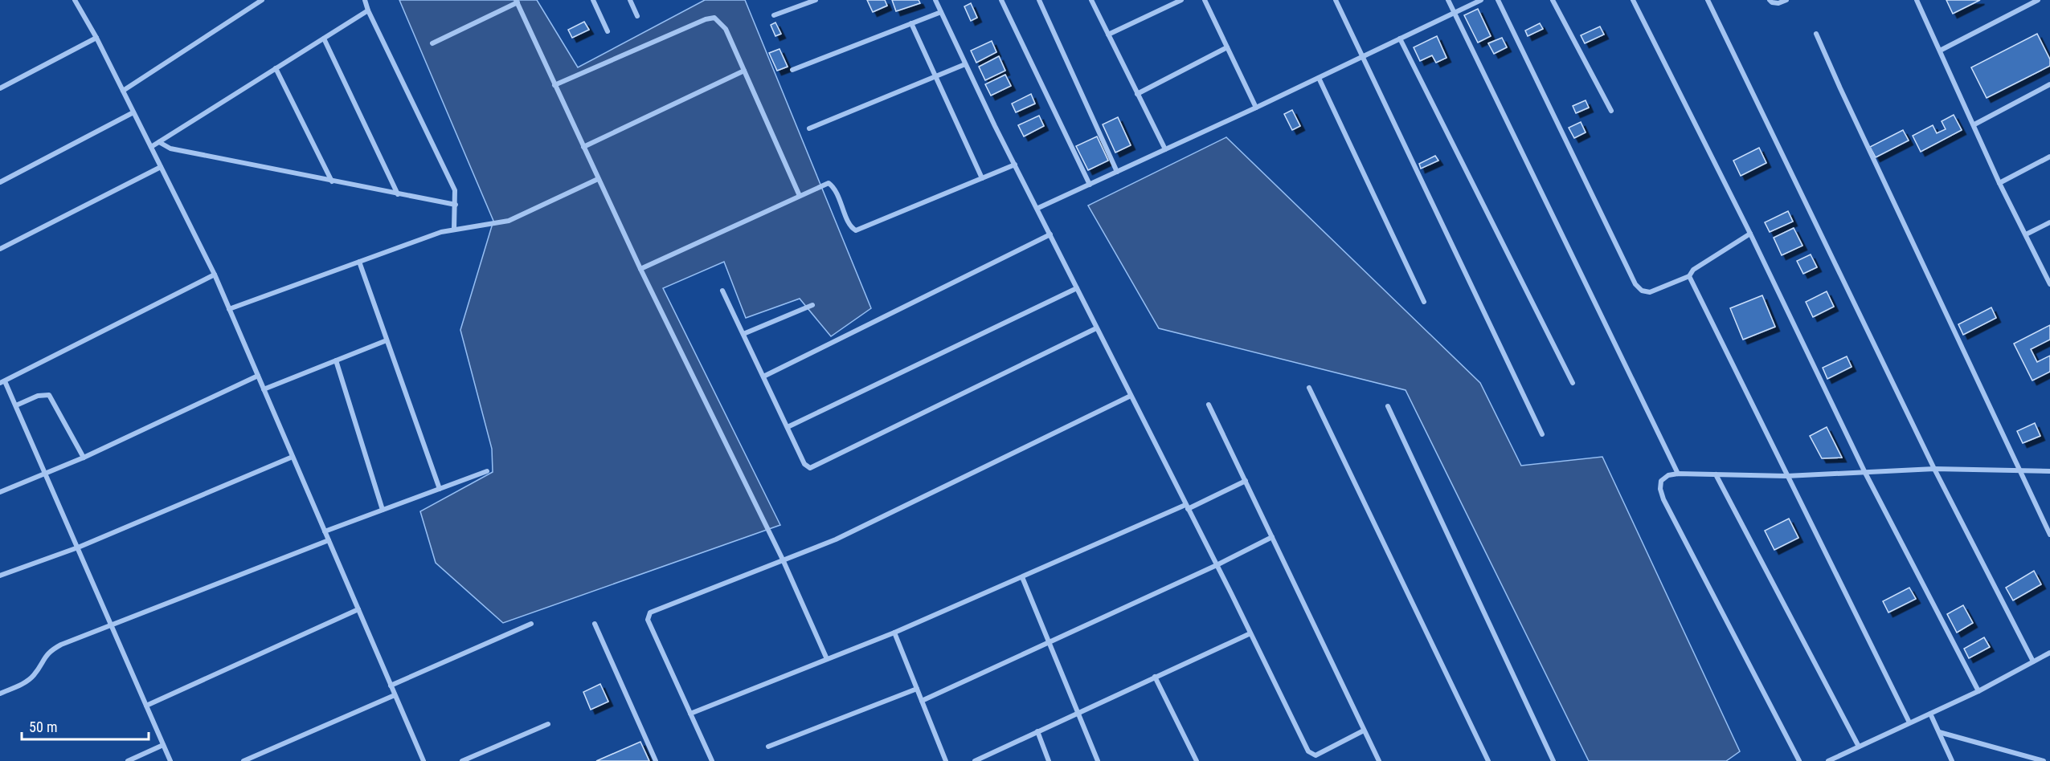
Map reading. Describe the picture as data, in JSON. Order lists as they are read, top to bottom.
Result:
{
  "scale_bar": "50 m"
}
